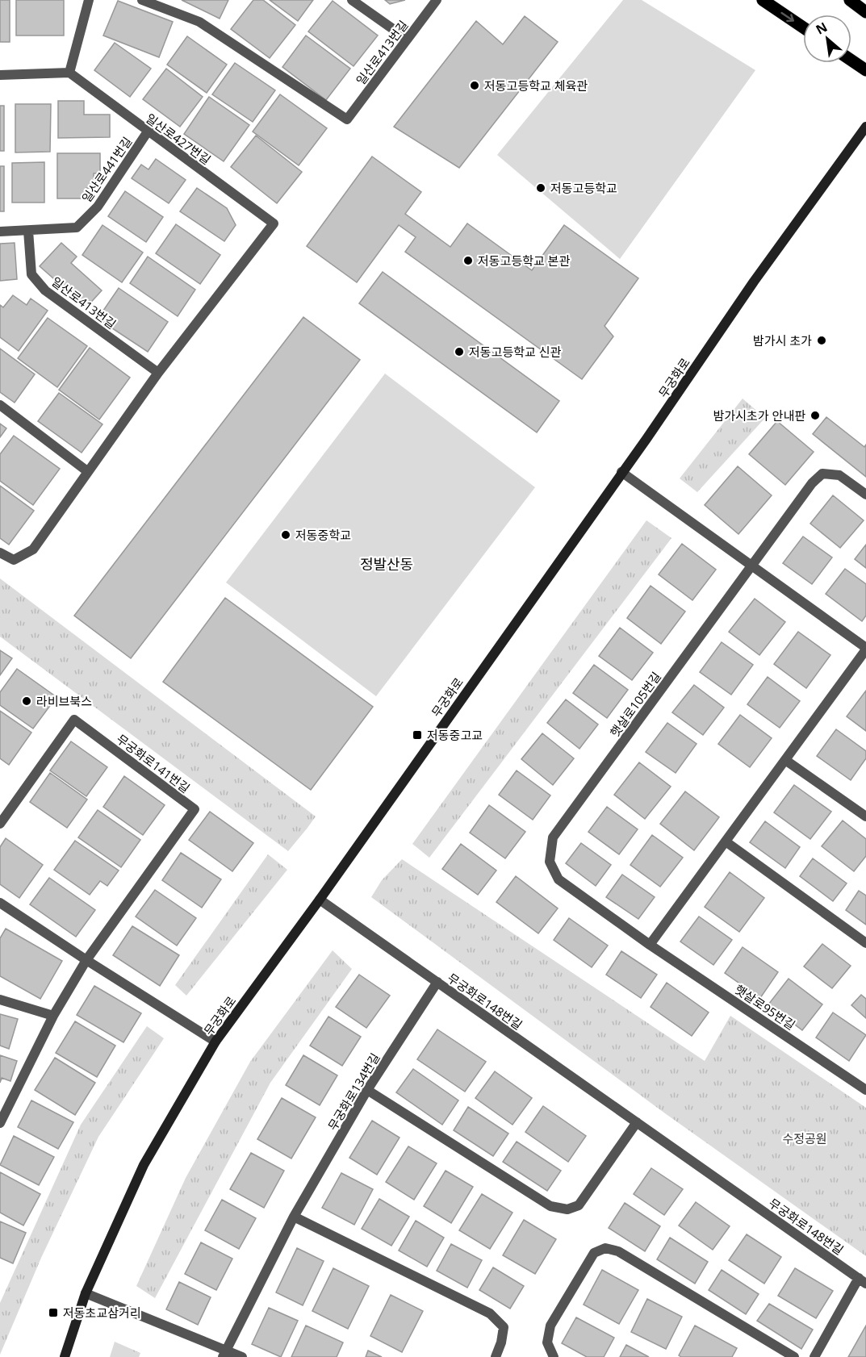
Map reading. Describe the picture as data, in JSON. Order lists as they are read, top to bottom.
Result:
{
  "streets": {
    "main road": ["무궁화로"],
    "street": [
      "일산로413번길",
      "일산로427번길",
      "일산로441번길",
      "햇살로105번길",
      "무궁화로141번길",
      "무궁화로148번길",
      "햇살로95번길",
      "무궁화로134번길"
    ]
  },
  "crossings": [
    ["일산로413번길", "일산로427번길"],
    ["일산로413번길", "일산로441번길"],
    ["일산로427번길", "일산로441번길"],
    ["무궁화로", "무궁화로148번길"],
    ["햇살로105번길", "햇살로95번길"],
    ["무궁화로148번길", "무궁화로134번길"]
  ],
  "districts": ["정발산동"],
  "parks": ["수정공원"],
  "places": {
    "other": [
      "저동고등학교 체육관",
      "저동고등학교",
      "저동고등학교 본관",
      "밤가시 초가",
      "저동고등학교 신관",
      "밤가시초가 안내판",
      "저동중학교",
      "라비브북스"
    ],
    "transit": ["저동중고교", "저동초교삼거리"]
  },
  "north": "top left"
}
